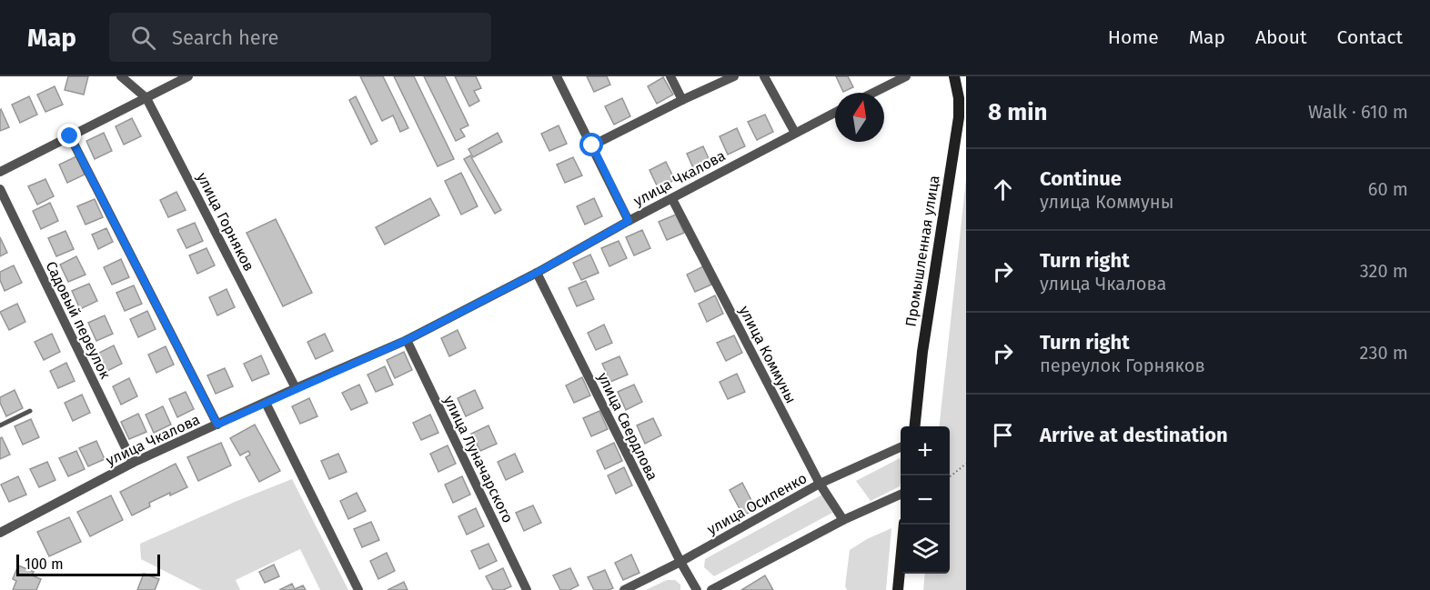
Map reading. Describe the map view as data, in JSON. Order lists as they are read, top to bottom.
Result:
{
  "streets": {
    "main road": ["Промышленная улица"],
    "street": [
      "улица Чкалова",
      "улица Горняков",
      "Садовый переулок",
      "улица Коммуны",
      "улица Свердлова",
      "улица Луначарского",
      "улица Осипенко"
    ]
  },
  "crossings": [
    ["улица Чкалова", "улица Горняков"],
    ["улица Чкалова", "Садовый переулок"],
    ["улица Чкалова", "улица Коммуны"],
    ["улица Чкалова", "улица Свердлова"],
    ["улица Чкалова", "улица Луначарского"],
    ["улица Коммуны", "улица Осипенко"],
    ["улица Свердлова", "улица Осипенко"]
  ],
  "scale_bar": "100 m",
  "north": "top",
  "page": {
    "header": "Map",
    "search": "Search here",
    "nav": [
      "Home",
      "Map",
      "About",
      "Contact"
    ],
    "heading": ["8 min", "Walk · 610 m"],
    "list": [
      ["Continue", "улица Коммуны", "60 m"],
      ["Turn right", "улица Чкалова", "320 m"],
      ["Turn right", "переулок Горняков", "230 m"],
      "Arrive at destination"
    ],
    "map_buttons": ["+", "−"],
    "scale": "100 m"
  }
}
